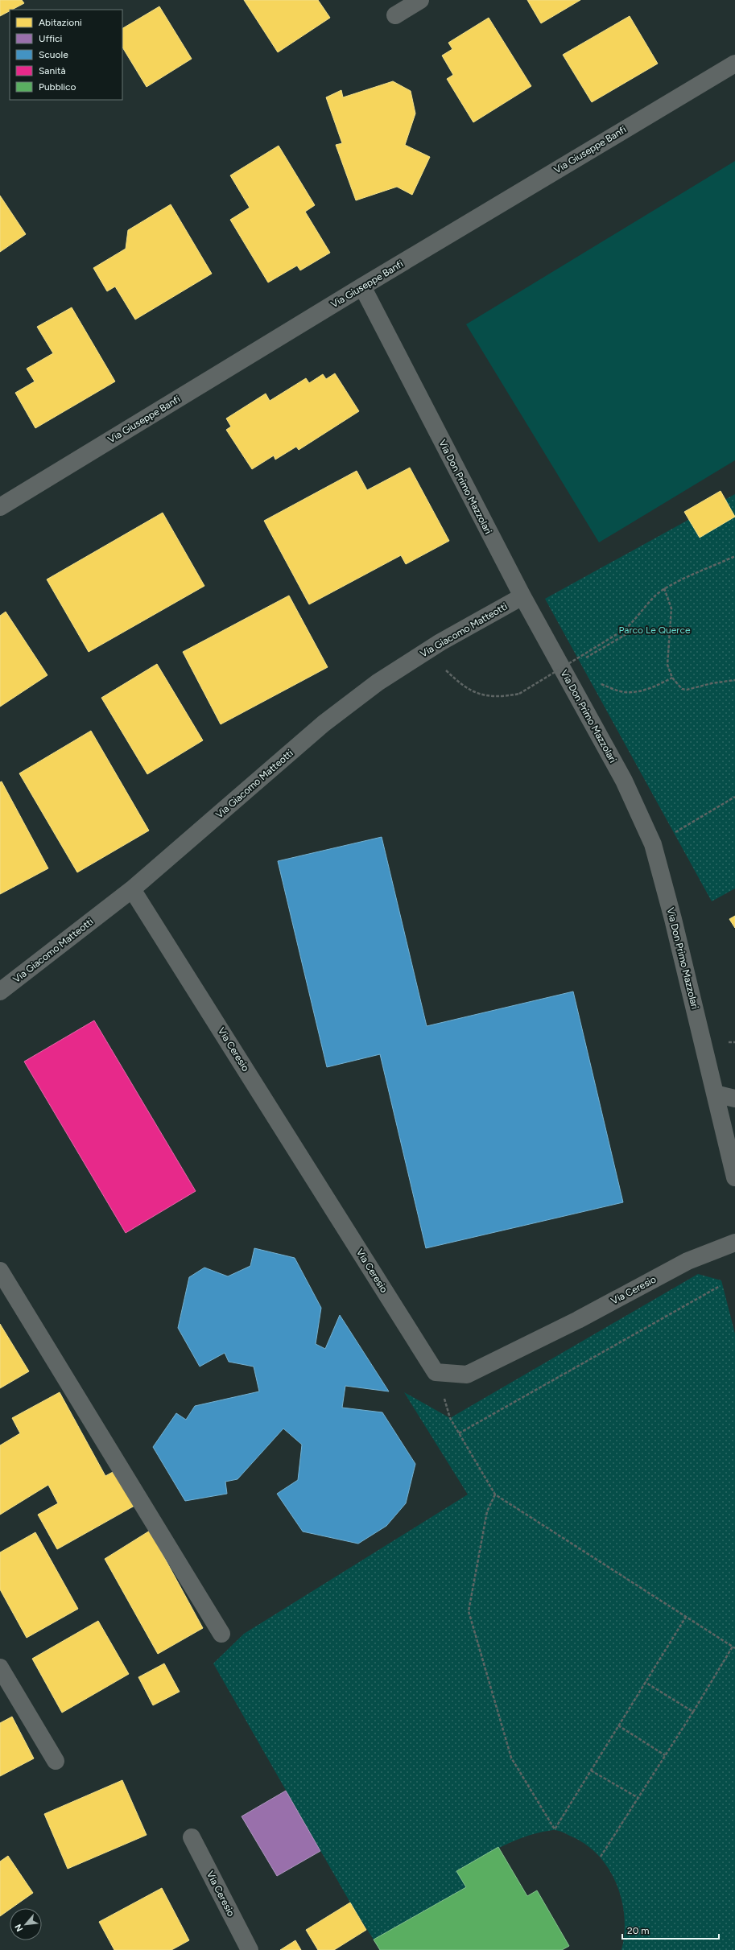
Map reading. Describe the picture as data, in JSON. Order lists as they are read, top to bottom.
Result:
{
  "streets": {
    "street": [
      "Via Giuseppe Banfi",
      "Via Don Primo Mazzolari",
      "Via Giacomo Matteotti",
      "Via Ceresio"
    ]
  },
  "crossings": [
    ["Via Giuseppe Banfi", "Via Don Primo Mazzolari"],
    ["Via Don Primo Mazzolari", "Via Giacomo Matteotti"],
    ["Via Giacomo Matteotti", "Via Ceresio"]
  ],
  "parks": ["Parco Le Querce"],
  "legend": [
    "Abitazioni",
    "Uffici",
    "Scuole",
    "Sanità",
    "Pubblico"
  ],
  "scale_bar": "20 m",
  "north": "bottom left"
}
